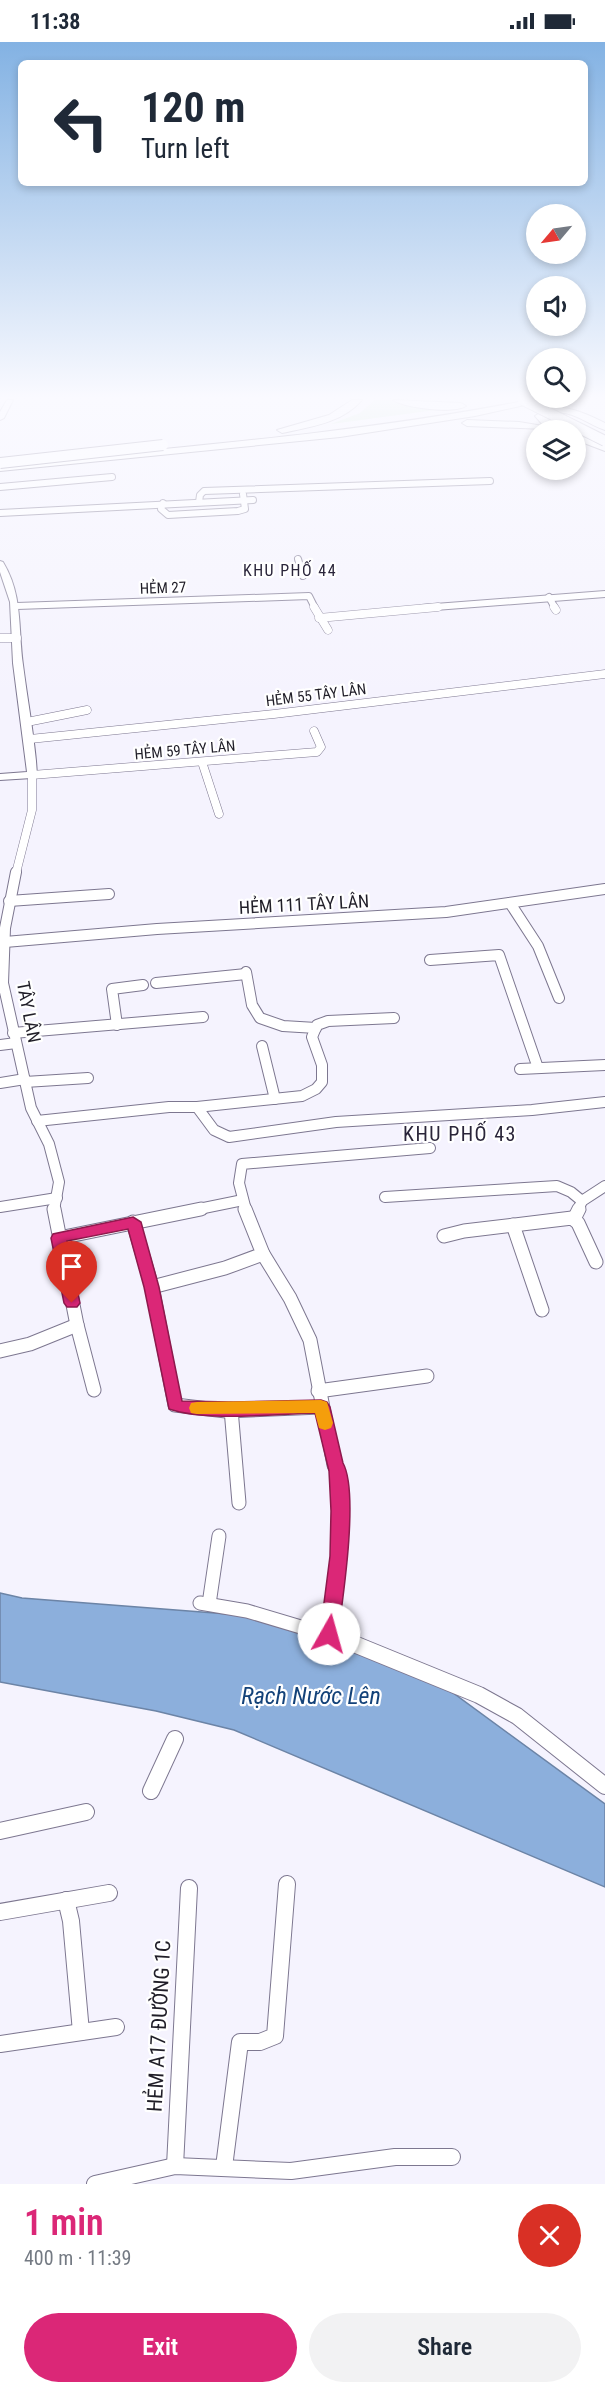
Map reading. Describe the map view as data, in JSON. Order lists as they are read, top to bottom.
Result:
{
  "streets": {
    "street": [
      "HẺM 27",
      "HẺM 55 TÂY LÂN",
      "HẺM 59 TÂY LÂN",
      "HẺM 111 TÂY LÂN",
      "TÂY LÂN",
      "HẺM A17 ĐƯỜNG 1C"
    ]
  },
  "crossings": [
    ["HẺM 27", "TÂY LÂN"],
    ["HẺM 55 TÂY LÂN", "TÂY LÂN"],
    ["HẺM 59 TÂY LÂN", "TÂY LÂN"],
    ["HẺM 111 TÂY LÂN", "TÂY LÂN"]
  ],
  "districts": ["KHU PHỐ 44", "KHU PHỐ 43"],
  "water": ["Rạch Nước Lên"],
  "north": "bottom left",
  "page": {
    "status": "11:38",
    "turn": ["120 m", "Turn left"],
    "heading": ["1 min", "400 m · 11:39"],
    "buttons": ["Exit", "Share"]
  }
}
